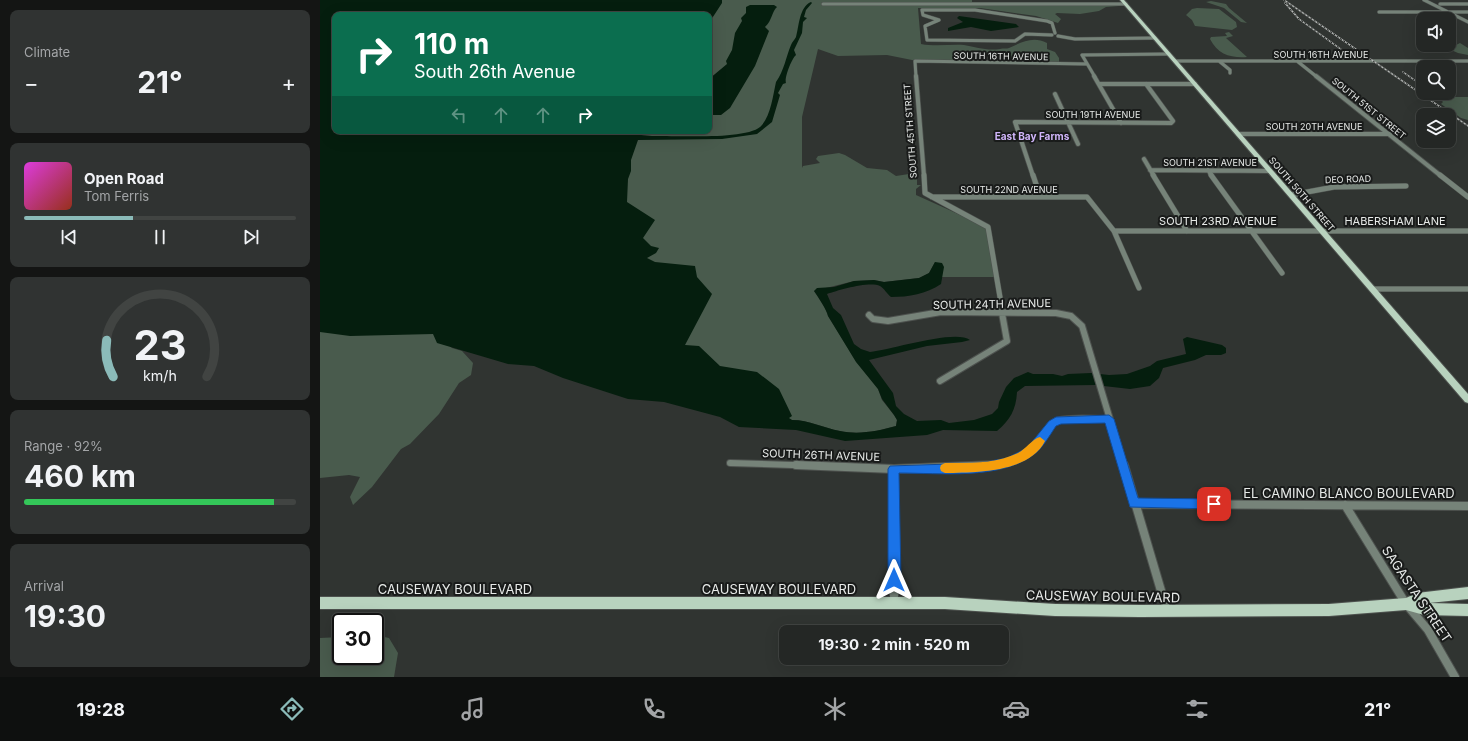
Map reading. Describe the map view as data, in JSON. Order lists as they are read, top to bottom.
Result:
{
  "streets": {
    "main road": ["SOUTH 50TH STREET", "CAUSEWAY BOULEVARD"],
    "street": [
      "SOUTH 16TH AVENUE",
      "SOUTH 51ST STREET",
      "SOUTH 19TH AVENUE",
      "SOUTH 20TH AVENUE",
      "SOUTH 45TH STREET",
      "SOUTH 21ST AVENUE",
      "DEO ROAD",
      "SOUTH 22ND AVENUE",
      "SOUTH 23RD AVENUE",
      "HABERSHAM LANE",
      "SOUTH 24TH AVENUE",
      "SOUTH 26TH AVENUE",
      "EL CAMINO BLANCO BOULEVARD",
      "SAGASTA STREET"
    ]
  },
  "crossings": [
    ["SOUTH 16TH AVENUE", "SOUTH 51ST STREET"],
    ["SOUTH 16TH AVENUE", "SOUTH 45TH STREET"],
    ["SOUTH 16TH AVENUE", "SOUTH 50TH STREET"],
    ["SOUTH 51ST STREET", "SOUTH 20TH AVENUE"],
    ["SOUTH 19TH AVENUE", "SOUTH 22ND AVENUE"],
    ["SOUTH 20TH AVENUE", "SOUTH 50TH STREET"],
    ["SOUTH 45TH STREET", "SOUTH 22ND AVENUE"],
    ["SOUTH 21ST AVENUE", "SOUTH 50TH STREET"],
    ["DEO ROAD", "SOUTH 50TH STREET"],
    ["SOUTH 22ND AVENUE", "SOUTH 23RD AVENUE"],
    ["SOUTH 50TH STREET", "SOUTH 23RD AVENUE"],
    ["SOUTH 50TH STREET", "HABERSHAM LANE"],
    ["SOUTH 23RD AVENUE", "HABERSHAM LANE"],
    ["SOUTH 24TH AVENUE", "SOUTH 26TH AVENUE"],
    ["EL CAMINO BLANCO BOULEVARD", "SAGASTA STREET"],
    ["CAUSEWAY BOULEVARD", "SAGASTA STREET"]
  ],
  "districts": ["East Bay Farms"],
  "page": {
    "tile": [
      "Climate",
      ["Range · 92%", "460 km"],
      ["Arrival", "19:30"]
    ],
    "turn": ["110 m", "South 26th Avenue"],
    "heat": ["−", "21°", "+"],
    "song": ["Open Road", "Tom Ferris"],
    "limit": "30",
    "trip": "19:30 · 2 min · 520 m",
    "tabs": ["19:28", "21°"],
    "gauge": ["23", "km/h"]
  }
}
